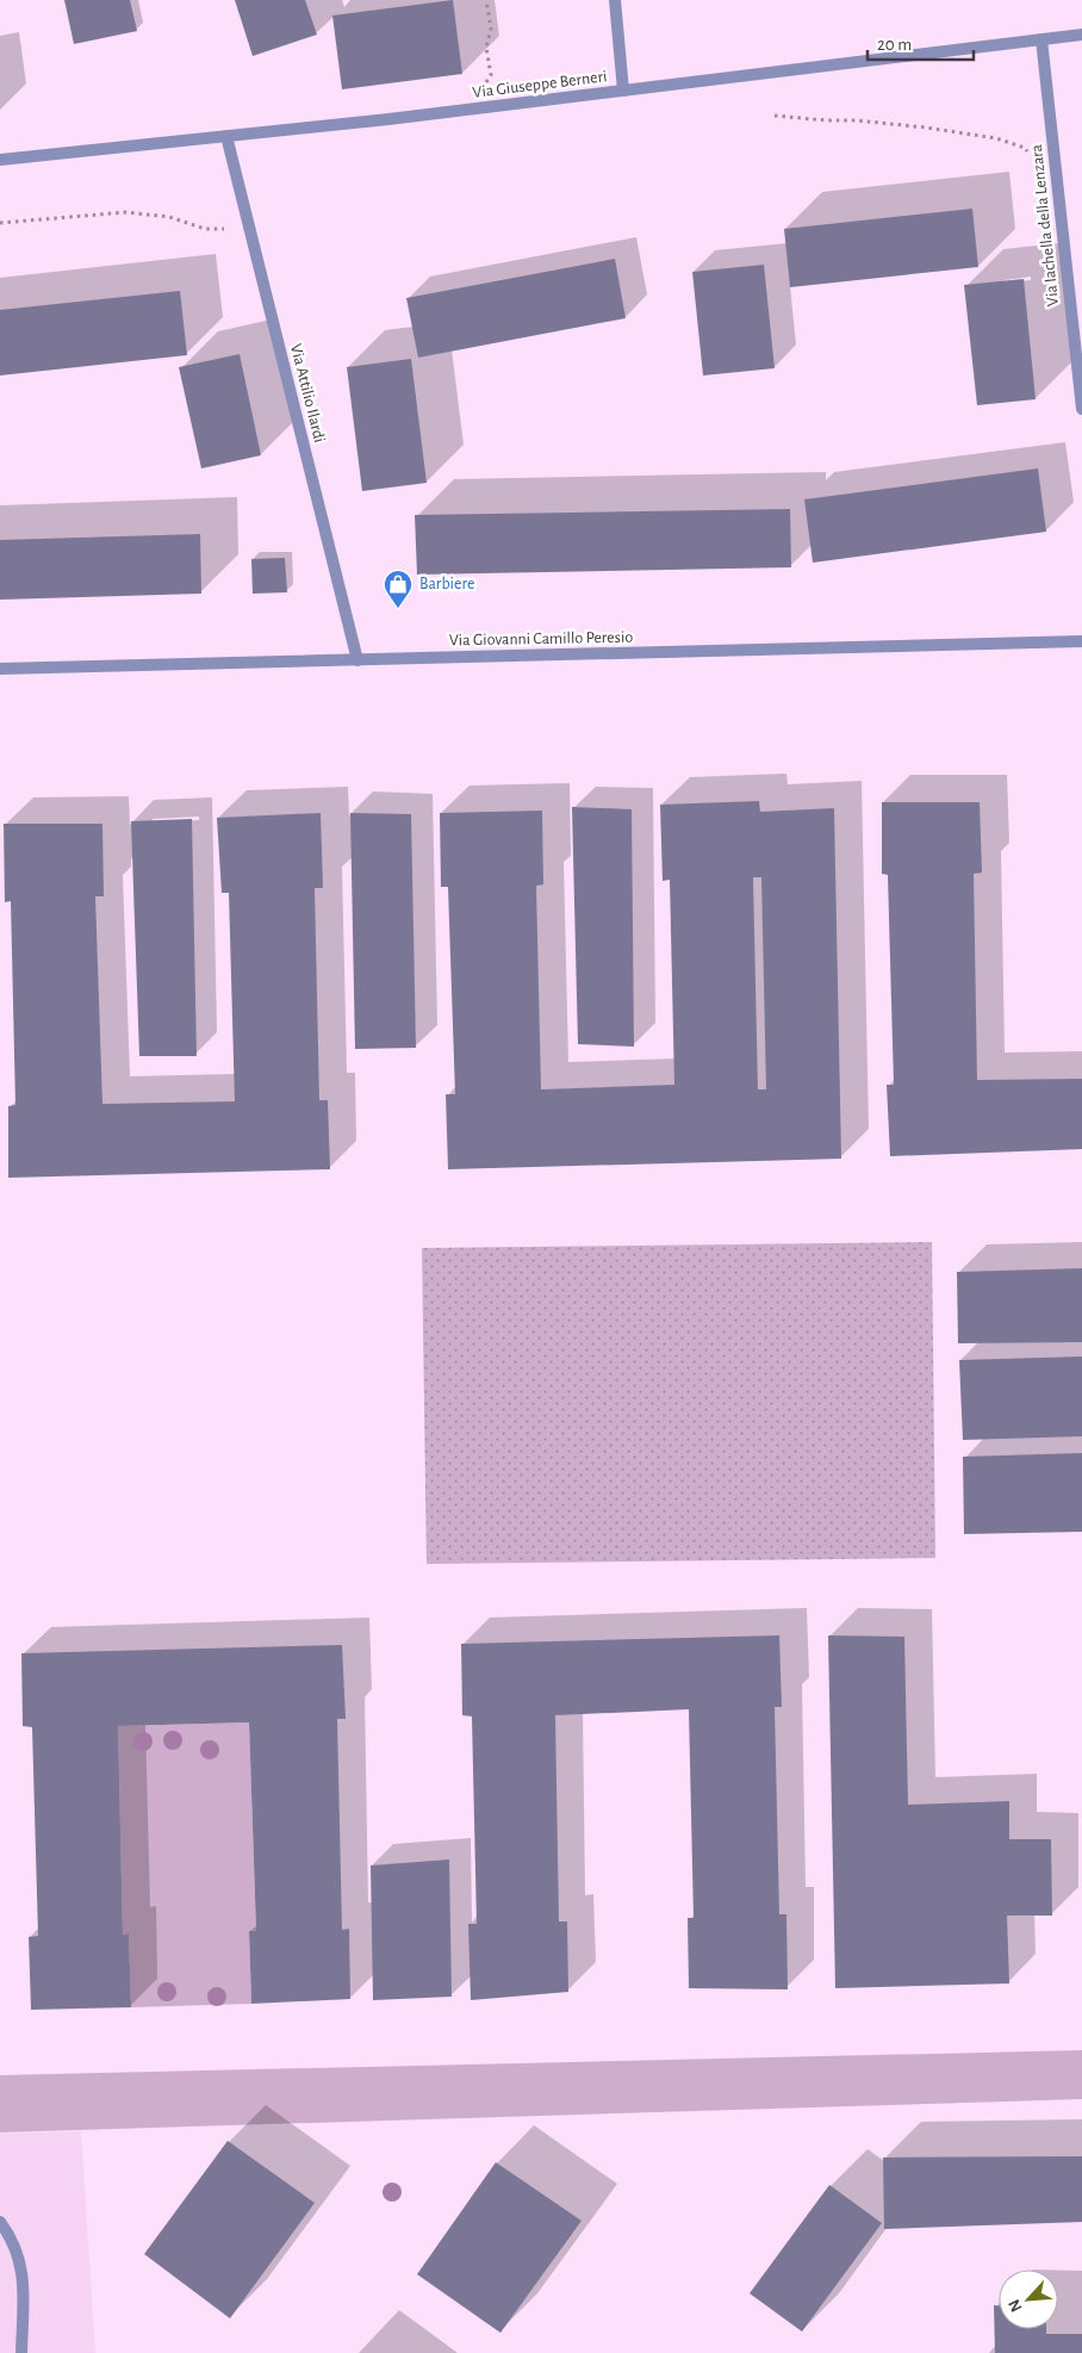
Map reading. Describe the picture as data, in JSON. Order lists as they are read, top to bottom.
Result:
{
  "streets": {
    "street": [
      "Via Giuseppe Berneri",
      "Via Iachella della Lenzara",
      "Via Attilio Ilardi",
      "Via Giovanni Camillo Peresio"
    ]
  },
  "crossings": [
    ["Via Giuseppe Berneri", "Via Iachella della Lenzara"],
    ["Via Giuseppe Berneri", "Via Attilio Ilardi"],
    ["Via Attilio Ilardi", "Via Giovanni Camillo Peresio"]
  ],
  "places": {
    "shop": ["Barbiere"]
  },
  "scale_bar": "20 m",
  "north": "bottom left"
}
